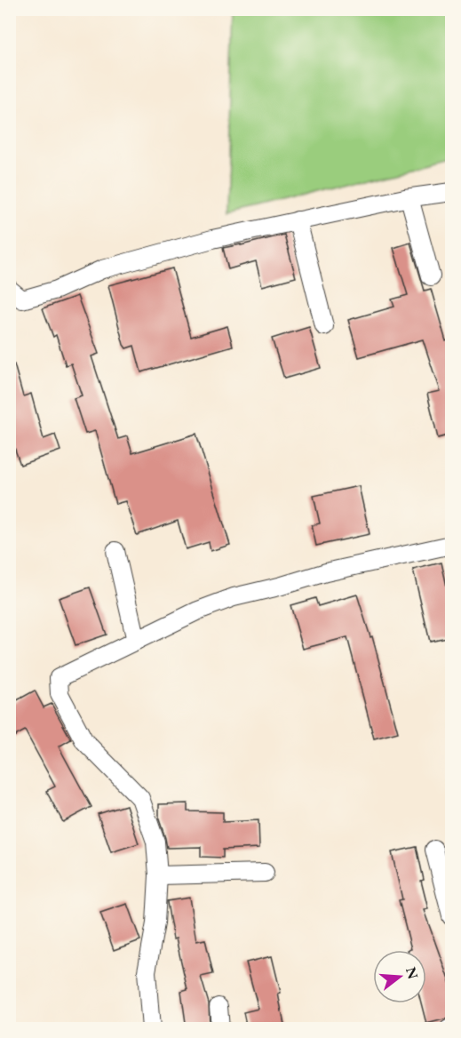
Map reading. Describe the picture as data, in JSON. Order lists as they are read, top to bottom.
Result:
{
  "north": "right"
}
